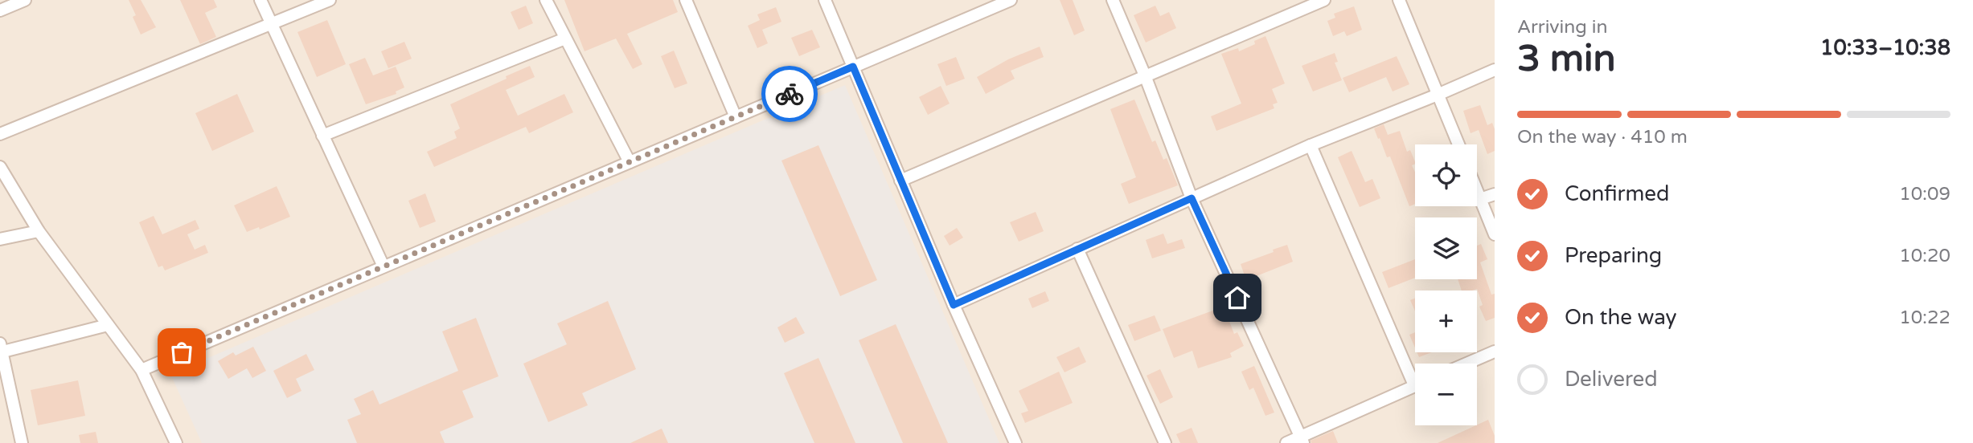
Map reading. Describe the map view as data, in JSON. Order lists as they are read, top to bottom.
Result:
{
  "page": {
    "heading": ["3 min", "Arriving in", "10:33–10:38"],
    "bar": "On the way · 410 m",
    "map_buttons": ["+", "−"],
    "list": [
      ["Confirmed", "10:09"],
      ["Preparing", "10:20"],
      ["On the way", "10:22"],
      "Delivered"
    ]
  }
}
